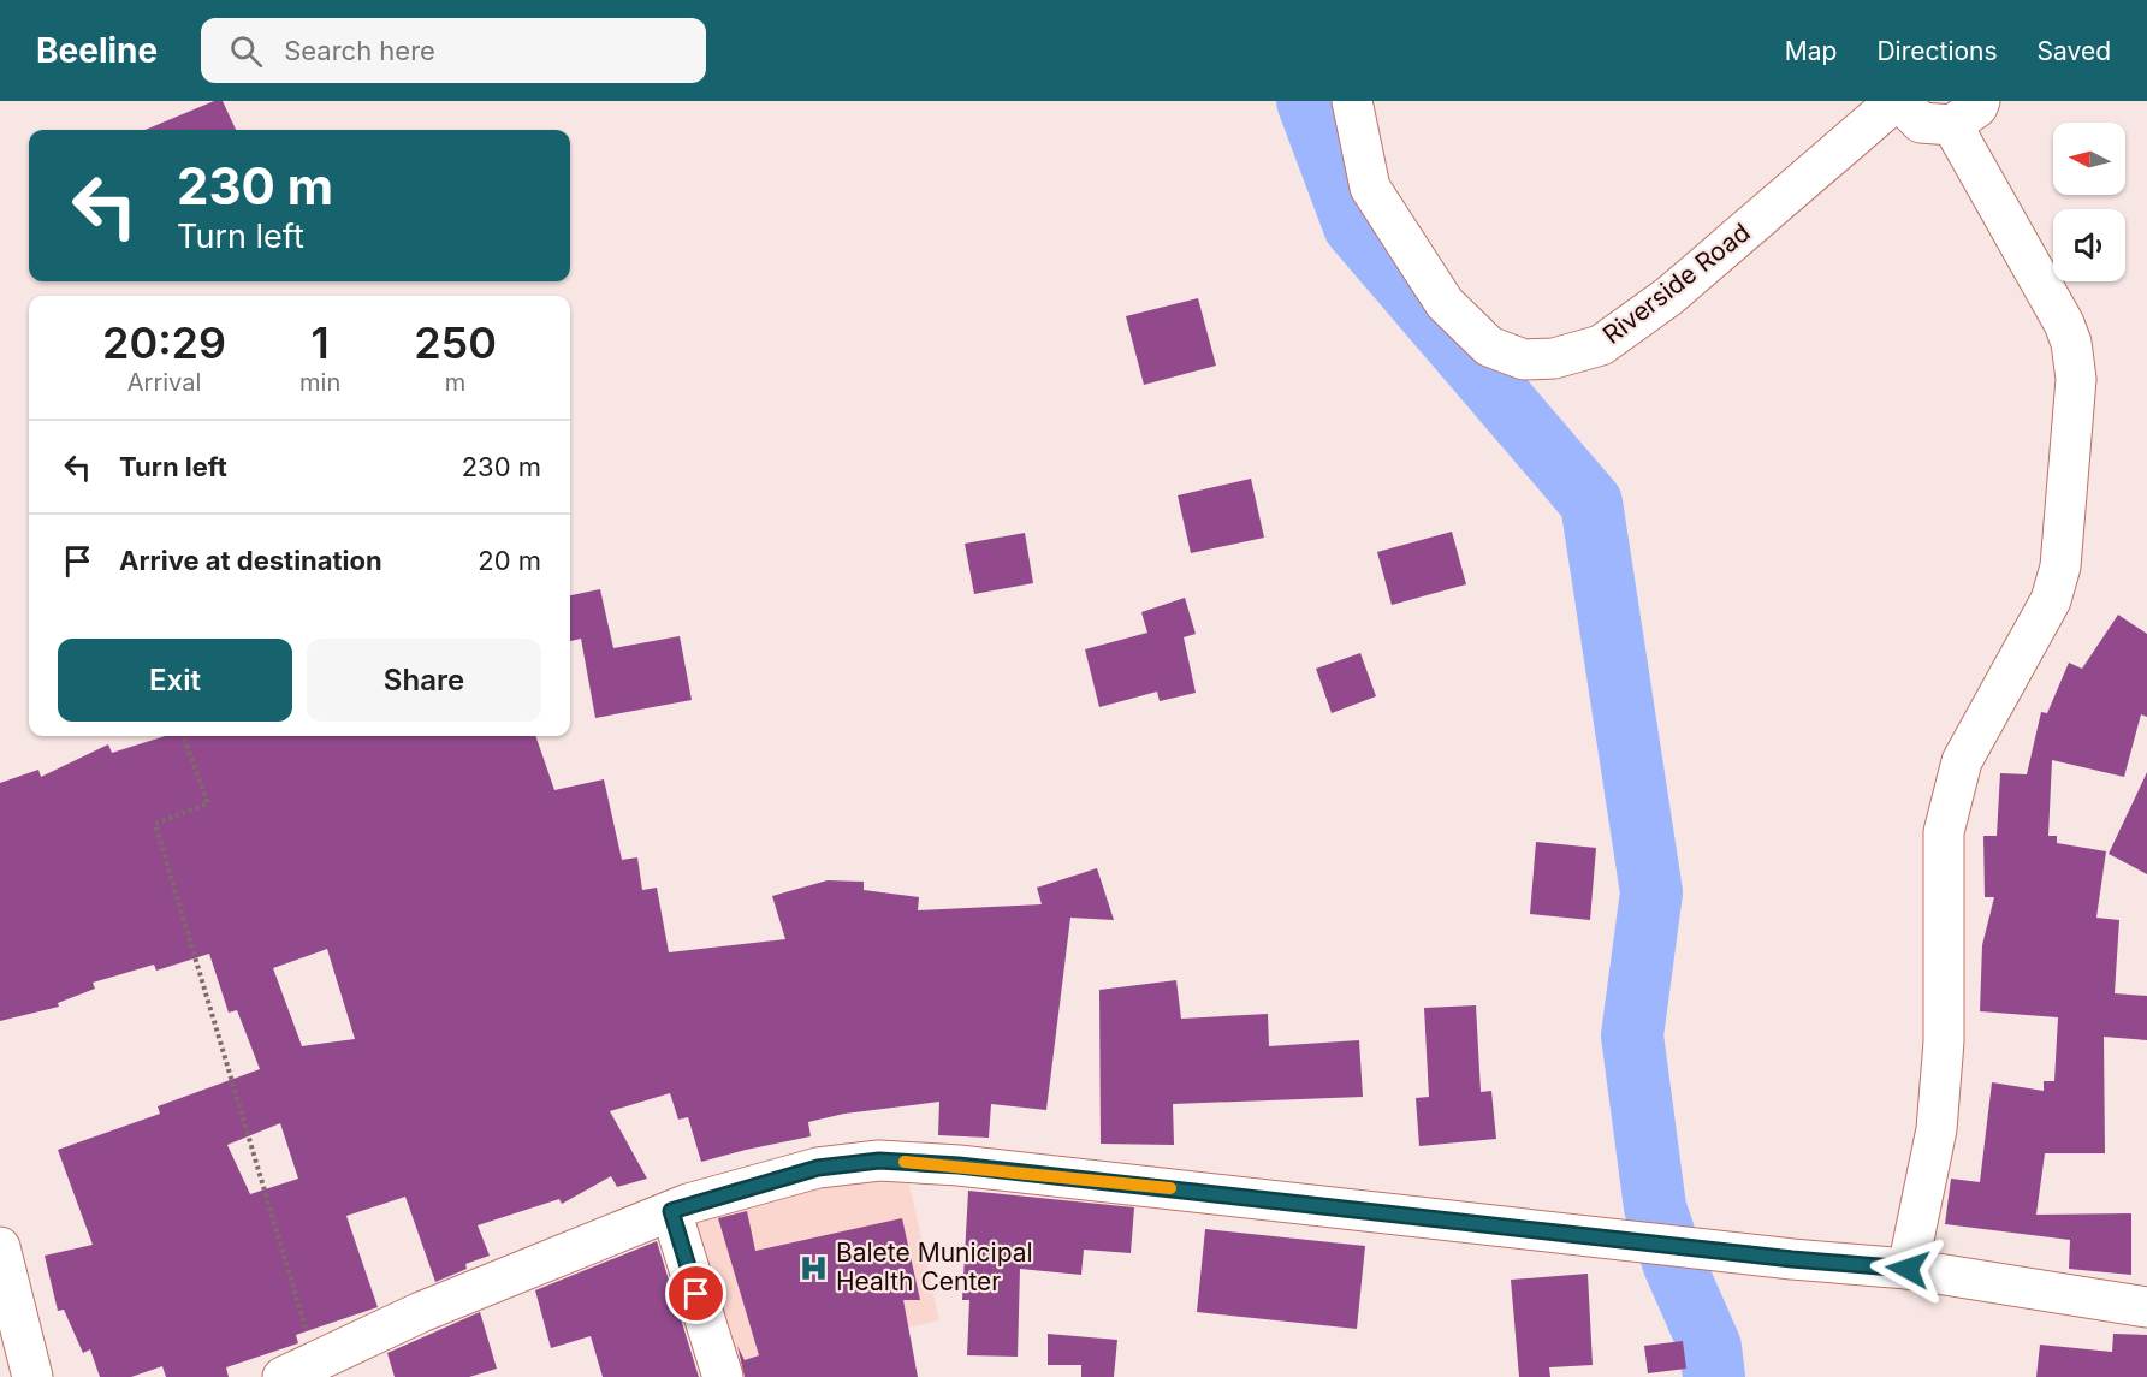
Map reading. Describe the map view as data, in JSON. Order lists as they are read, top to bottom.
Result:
{
  "streets": {
    "street": ["Riverside Road"]
  },
  "places": {
    "hospital": ["Balete Municipal Health Center"]
  },
  "north": "left",
  "page": {
    "header": "Beeline",
    "search": "Search here",
    "nav": ["Map", "Directions", "Saved"],
    "turn": ["230 m", "Turn left"],
    "eta": [
      "20:29",
      "Arrival",
      "1",
      "min",
      "250",
      "m"
    ],
    "list": [
      {
        "name": "Turn left",
        "value": "230 m"
      },
      {
        "name": "Arrive at destination",
        "value": "20 m"
      }
    ],
    "buttons": ["Exit", "Share"]
  }
}
